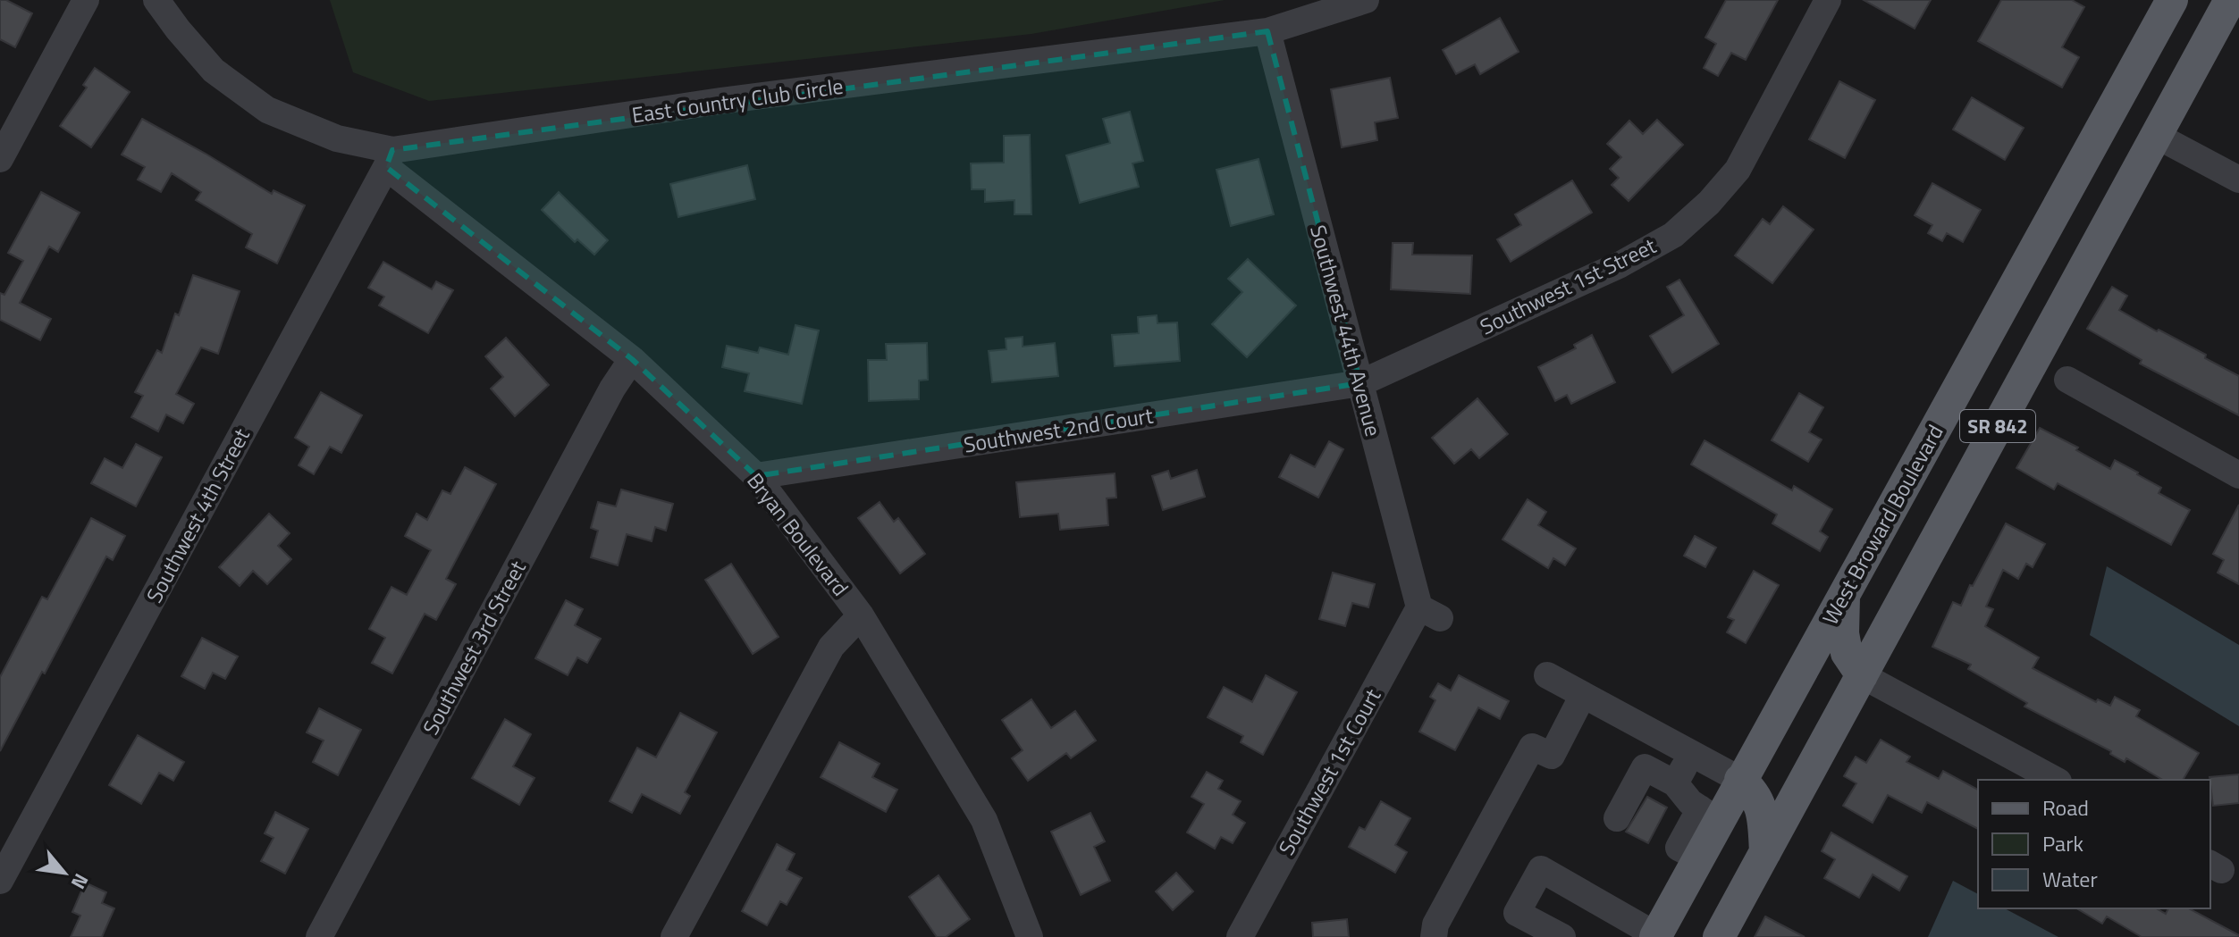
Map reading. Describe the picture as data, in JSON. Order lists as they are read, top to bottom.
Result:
{
  "streets": {
    "main road": ["SR 842", "West Broward Boulevard"],
    "street": [
      "East Country Club Circle",
      "Southwest 1st Street",
      "Southwest 44th Avenue",
      "Southwest 2nd Court",
      "Southwest 4th Street",
      "Bryan Boulevard",
      "Southwest 3rd Street",
      "Southwest 1st Court"
    ]
  },
  "crossings": [
    ["East Country Club Circle", "Southwest 44th Avenue"],
    ["East Country Club Circle", "Southwest 4th Street"],
    ["East Country Club Circle", "Bryan Boulevard"],
    ["Southwest 1st Street", "Southwest 44th Avenue"],
    ["Southwest 1st Street", "Southwest 2nd Court"],
    ["Southwest 44th Avenue", "Southwest 2nd Court"],
    ["Southwest 44th Avenue", "Southwest 1st Court"],
    ["Southwest 2nd Court", "Bryan Boulevard"],
    ["Southwest 4th Street", "Bryan Boulevard"],
    ["Bryan Boulevard", "Southwest 3rd Street"]
  ],
  "legend": ["Road", "Park", "Water"],
  "north": "bottom right"
}
